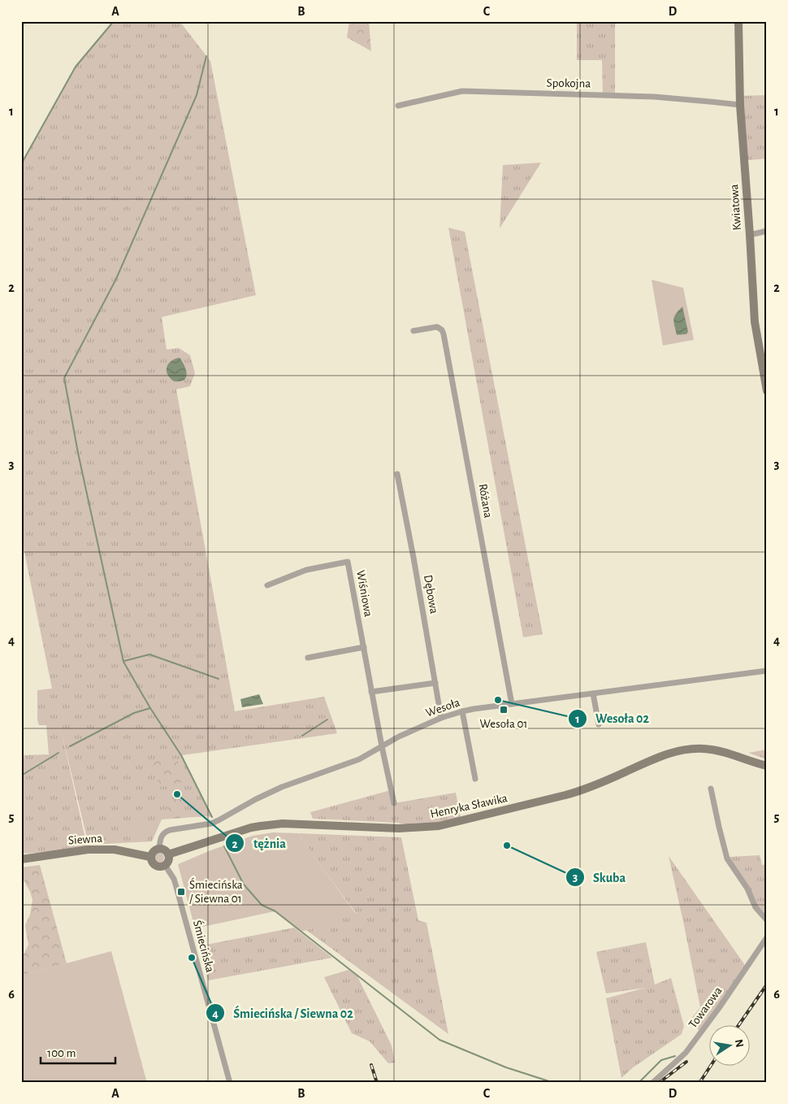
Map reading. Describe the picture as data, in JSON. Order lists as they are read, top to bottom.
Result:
{
  "streets": {
    "main road": ["Kwiatowa", "Henryka Sławika", "Siewna"],
    "street": [
      "Spokojna",
      "Różana",
      "Wiśniowa",
      "Dębowa",
      "Wesoła",
      "Śmiecińska",
      "Towarowa"
    ]
  },
  "crossings": [
    ["Spokojna", "Kwiatowa"],
    ["Różana", "Wesoła"],
    ["Wiśniowa", "Wesoła"],
    ["Dębowa", "Wesoła"],
    ["Wesoła", "Henryka Sławika"],
    ["Wesoła", "Siewna"],
    ["Wesoła", "Śmiecińska"],
    ["Henryka Sławika", "Siewna"],
    ["Henryka Sławika", "Śmiecińska"],
    ["Siewna", "Śmiecińska"]
  ],
  "places": {
    "other": [
      "Wesoła 02",
      "tężnia",
      "Skuba",
      "Śmiecińska / Siewna 02"
    ],
    "transit": ["Wesoła 01", "Śmiecińska / Siewna 01"]
  },
  "scale_bar": "100 m",
  "north": "right",
  "grid": {
    "columns": [
      "A",
      "B",
      "C",
      "D"
    ],
    "rows": [
      "1",
      "2",
      "3",
      "4",
      "5",
      "6"
    ]
  }
}
